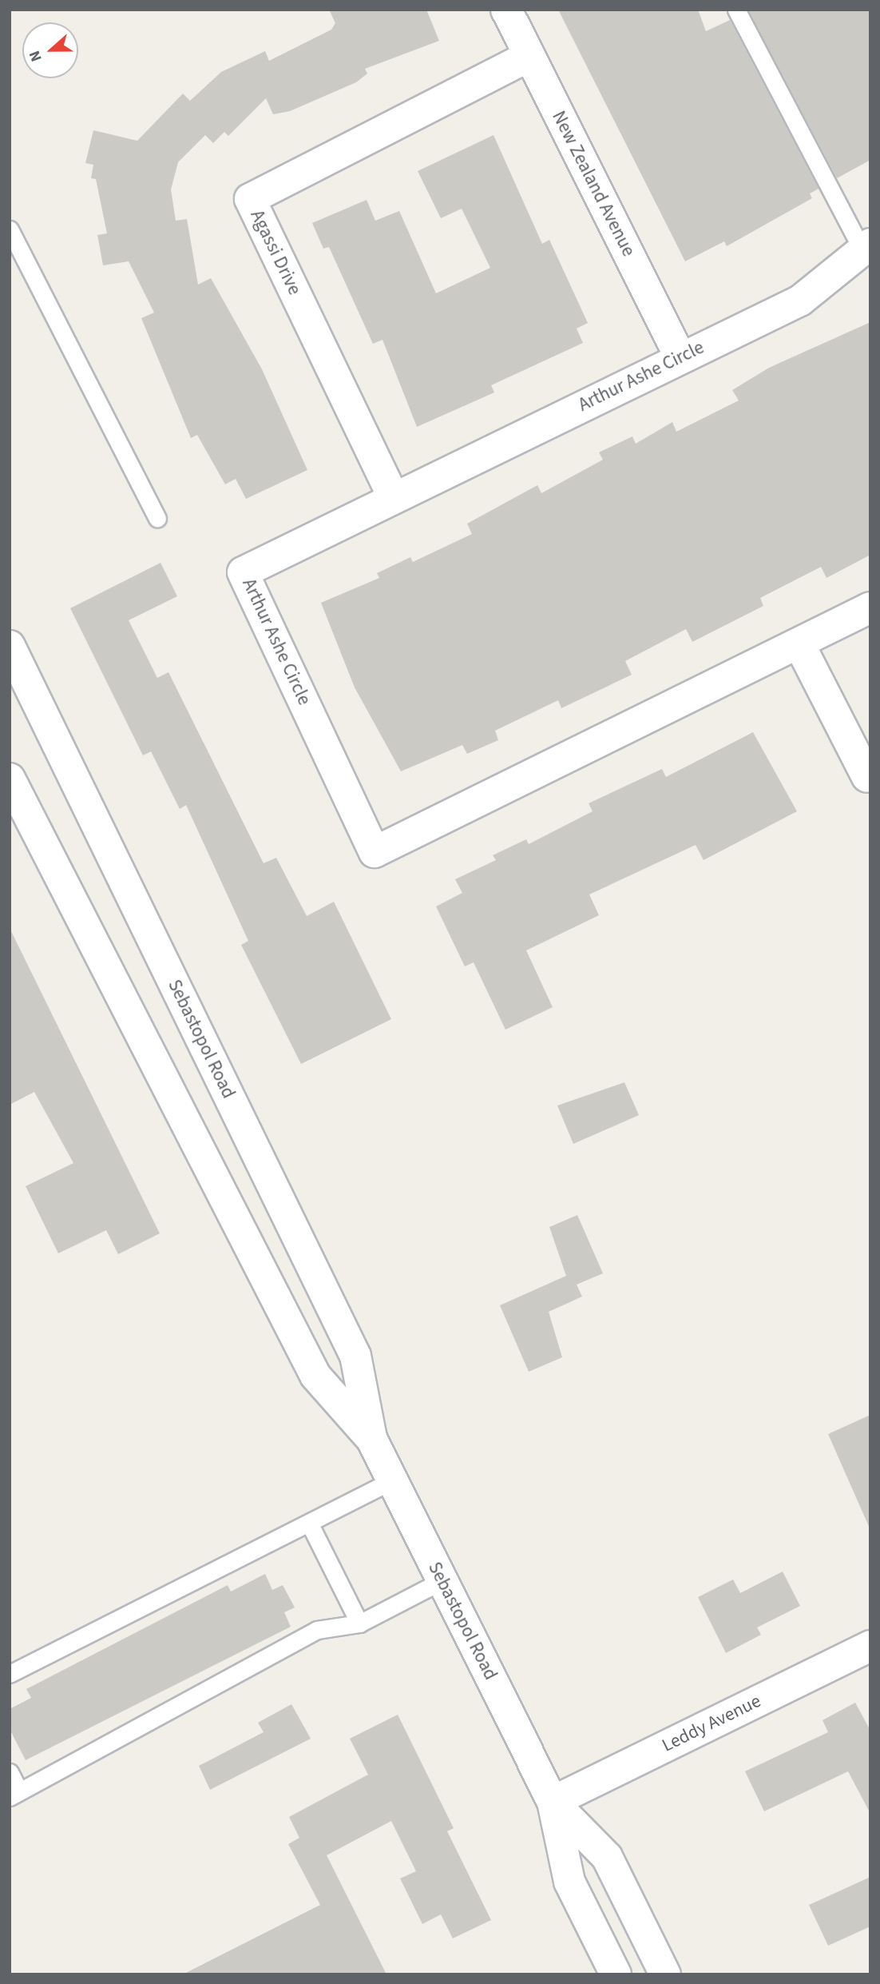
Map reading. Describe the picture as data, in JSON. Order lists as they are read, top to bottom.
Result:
{
  "streets": {
    "street": [
      "New Zealand Avenue",
      "Agassi Drive",
      "Arthur Ashe Circle",
      "Sebastopol Road",
      "Leddy Avenue"
    ]
  },
  "crossings": [
    ["New Zealand Avenue", "Agassi Drive"],
    ["New Zealand Avenue", "Arthur Ashe Circle"],
    ["Agassi Drive", "Arthur Ashe Circle"],
    ["Sebastopol Road", "Leddy Avenue"]
  ],
  "north": "left"
}
